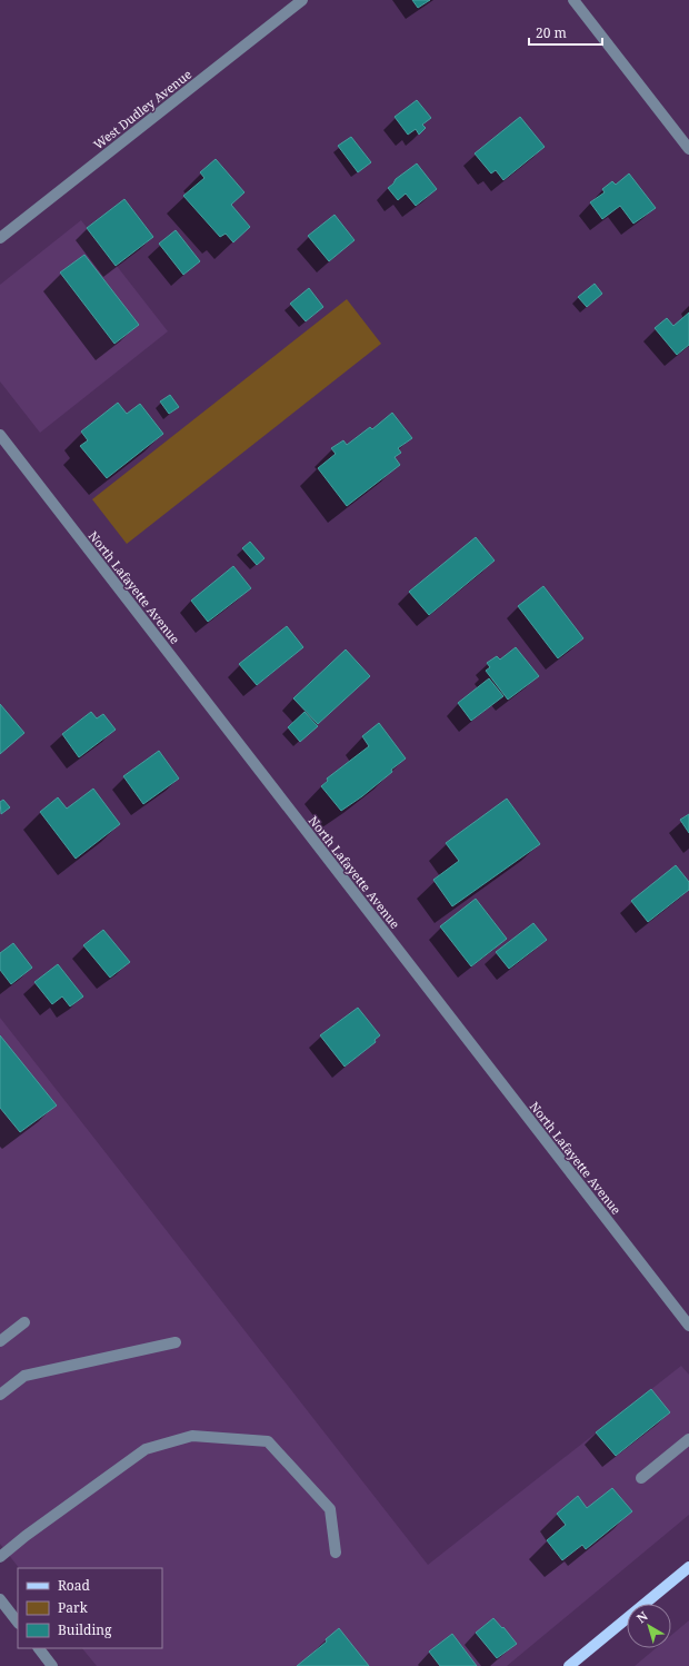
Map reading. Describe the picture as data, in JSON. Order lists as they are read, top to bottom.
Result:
{
  "streets": {
    "street": ["West Dudley Avenue", "North Lafayette Avenue"]
  },
  "legend": ["Road", "Park", "Building"],
  "scale_bar": "20 m",
  "north": "top left"
}
